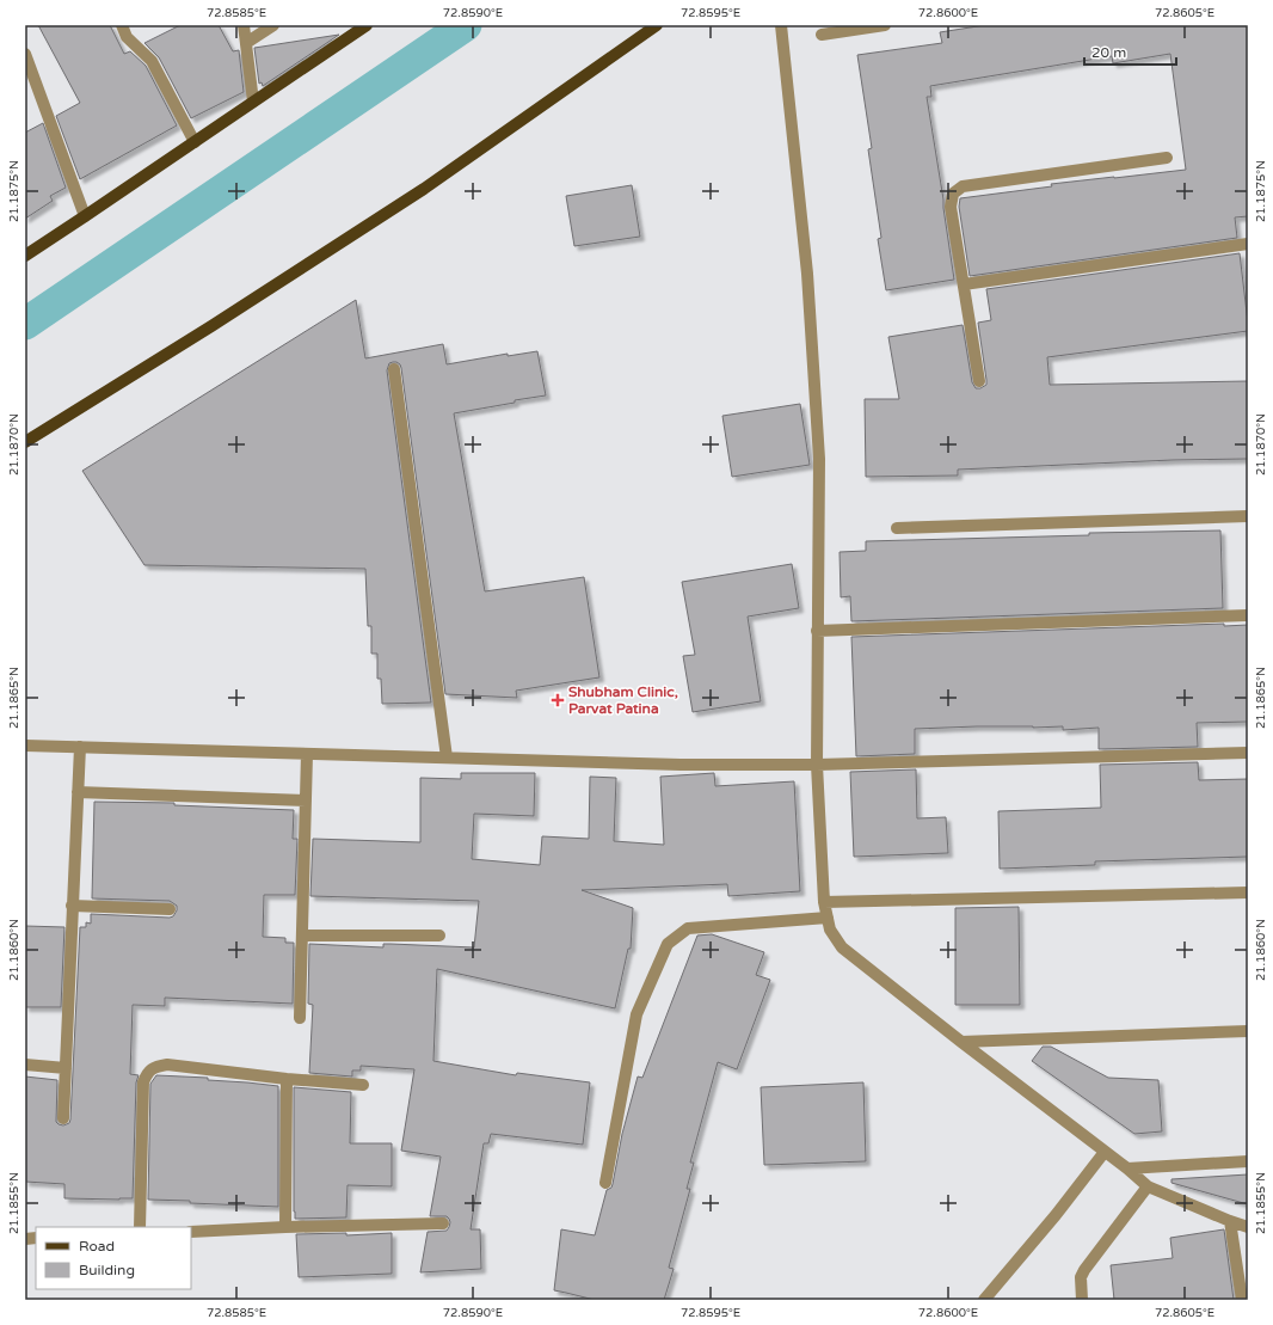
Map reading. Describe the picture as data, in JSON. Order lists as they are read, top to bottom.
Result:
{
  "places": {
    "health": ["Shubham Clinic, Parvat Patina"]
  },
  "legend": ["Road", "Building"],
  "scale_bar": "20 m",
  "coordinates": [
    "72.8585°E",
    "72.8590°E",
    "72.8595°E",
    "72.8600°E",
    "72.8605°E",
    "21.1875°N",
    "21.1870°N",
    "21.1865°N",
    "21.1860°N",
    "21.1855°N"
  ]
}
